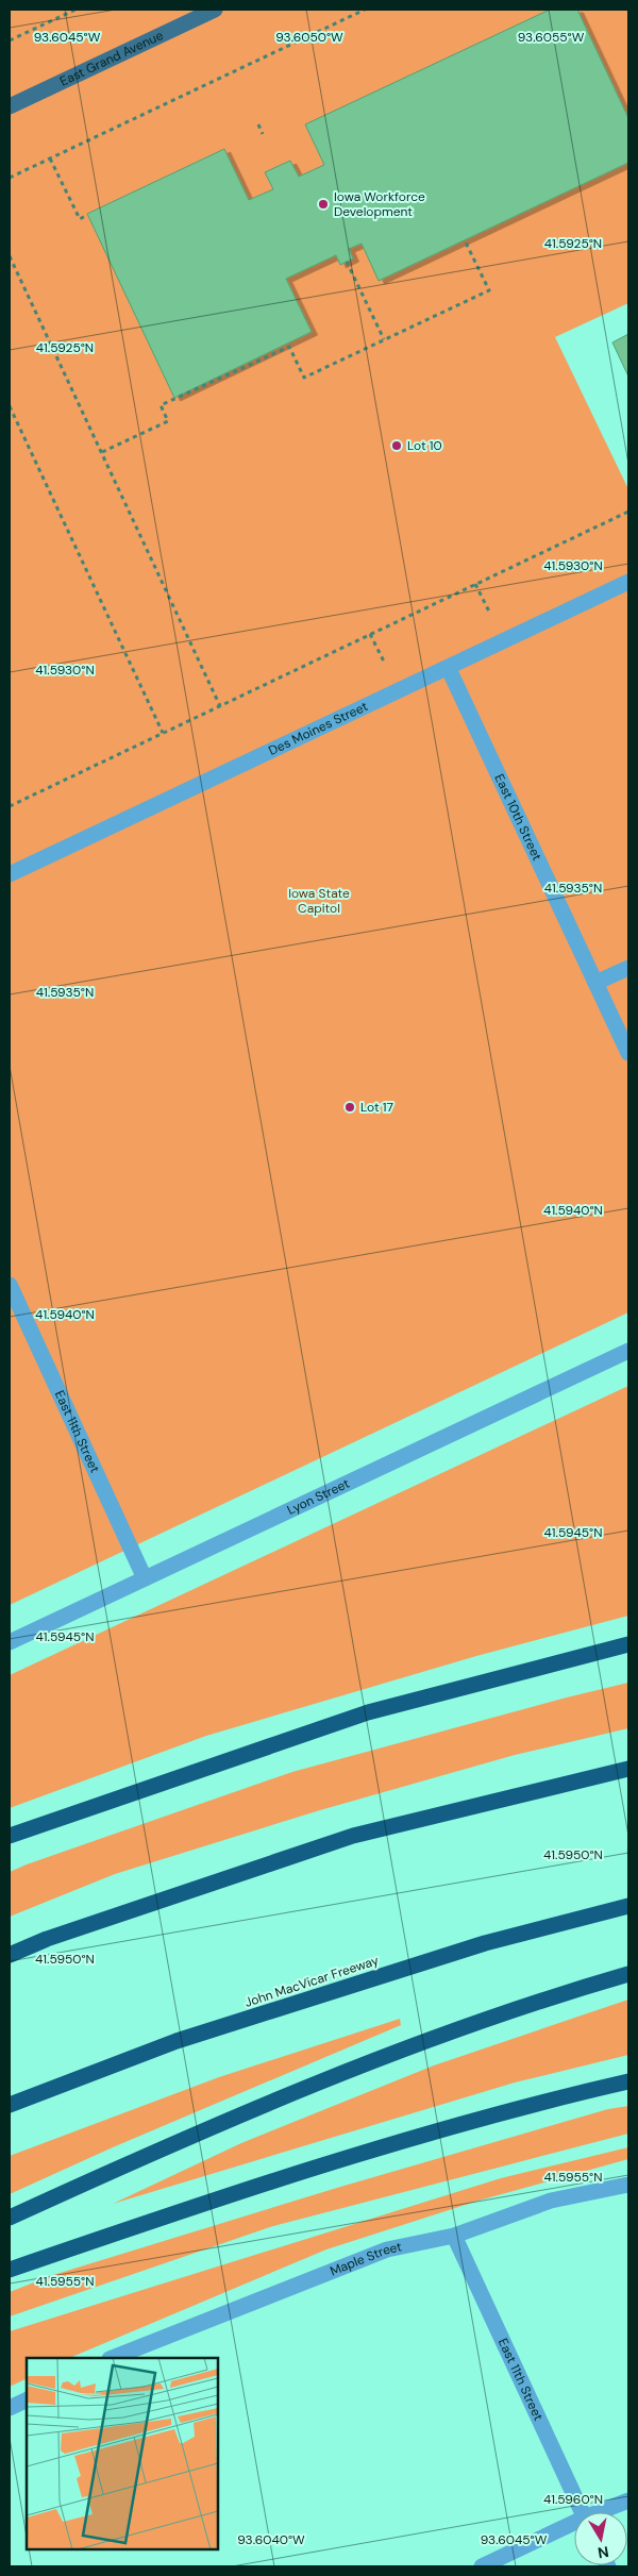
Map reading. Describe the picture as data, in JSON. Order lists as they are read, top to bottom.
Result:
{
  "streets": {
    "highway": ["John MacVicar Freeway"],
    "main road": ["East Grand Avenue"],
    "street": [
      "Des Moines Street",
      "East 10th Street",
      "East 11th Street",
      "Lyon Street",
      "Maple Street"
    ]
  },
  "crossings": [
    ["Des Moines Street", "East 10th Street"],
    ["East 11th Street", "Lyon Street"],
    ["East 11th Street", "Maple Street"]
  ],
  "parks": ["Iowa State Capitol"],
  "places": ["Iowa Workforce Development", "Lot 10", "Lot 17"],
  "north": "bottom",
  "coordinates": [
    "93.6045°W",
    "93.6050°W",
    "93.6055°W",
    "41.5925°N",
    "41.5930°N",
    "41.5935°N",
    "41.5940°N",
    "41.5945°N",
    "41.5950°N",
    "41.5955°N",
    "41.5960°N",
    "93.6040°W"
  ]
}
